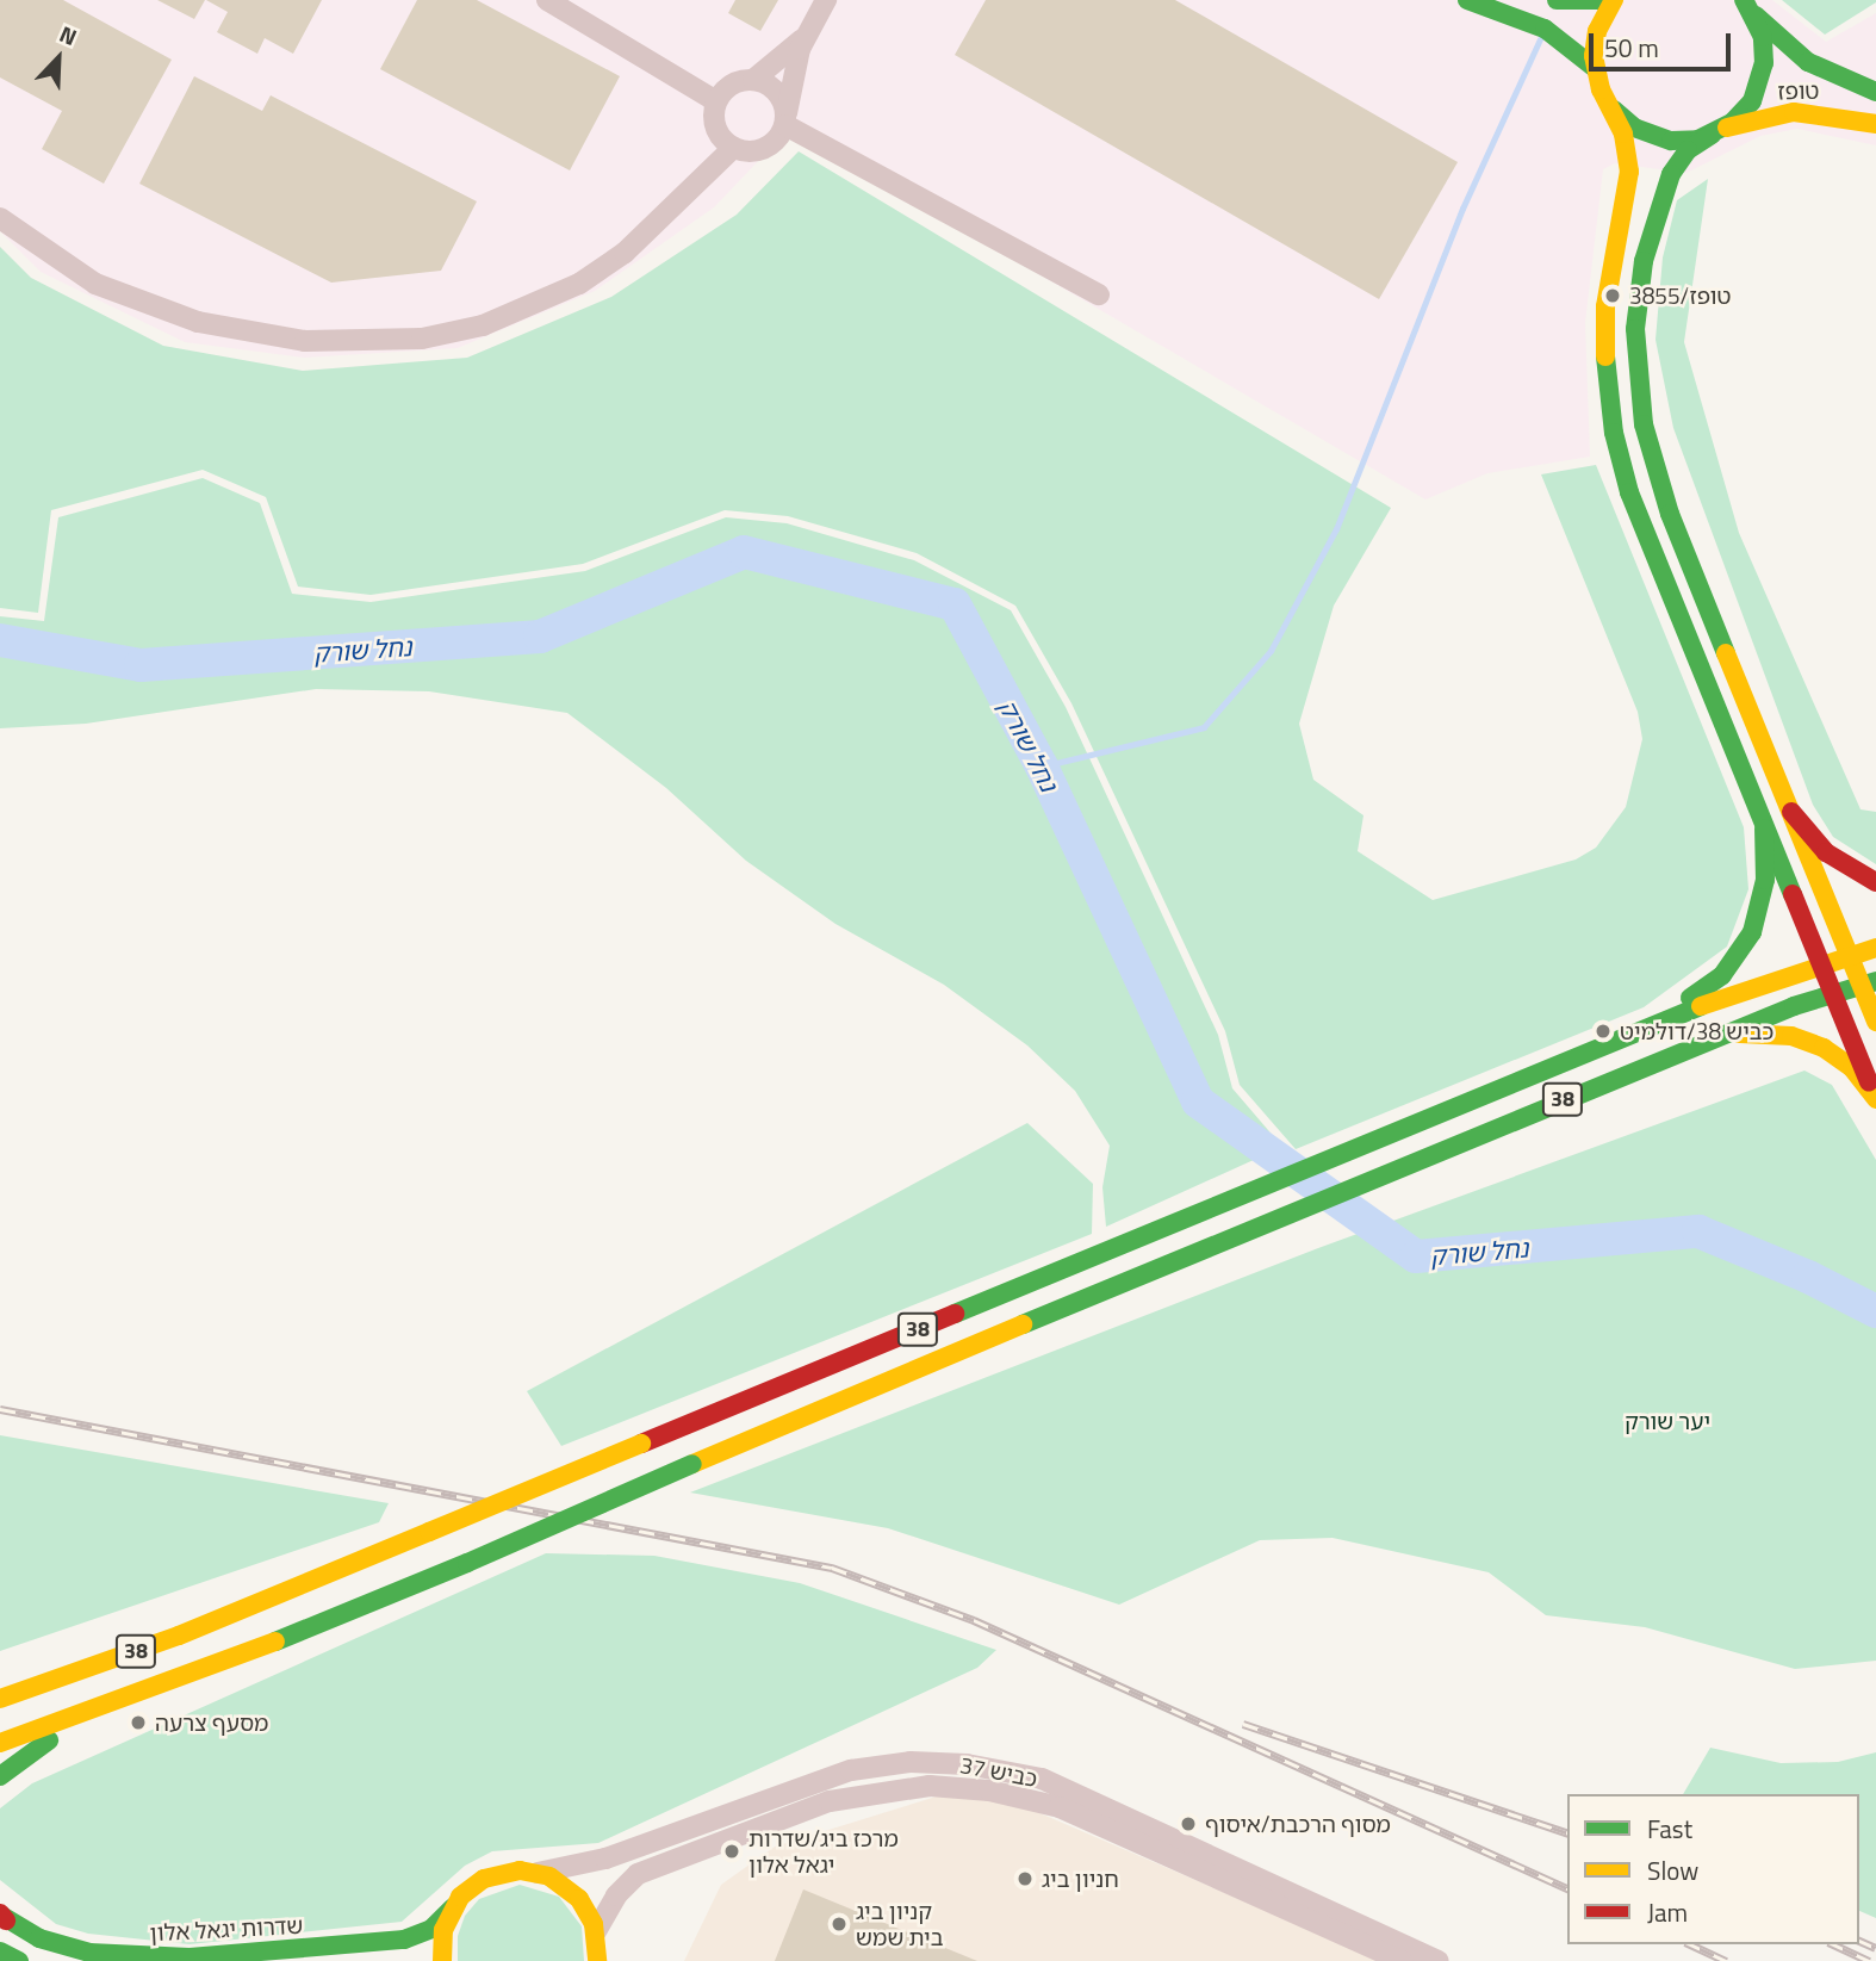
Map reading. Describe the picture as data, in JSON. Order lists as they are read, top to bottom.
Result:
{
  "streets": {
    "main road": ["טופז", "38", "שדרות יגאל אלון"],
    "street": ["כביש 37"]
  },
  "crossings": [
    ["כביש 37", "שדרות יגאל אלון"]
  ],
  "water": ["נחל שורק"],
  "parks": ["יער שורק"],
  "places": [
    "3855/טופז",
    "כביש 38/דולמיט",
    "מסעף צרעה",
    "מסוף הרכבת/איסוף",
    "מרכז ביג/שדרות יגאל אלון",
    "חניון ביג",
    "קניון ביג בית שמש"
  ],
  "legend": ["Fast", "Slow", "Jam"],
  "scale_bar": "50 m",
  "north": "top right"
}
